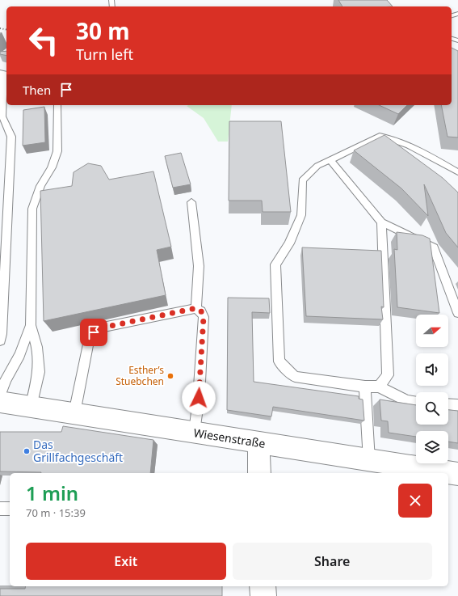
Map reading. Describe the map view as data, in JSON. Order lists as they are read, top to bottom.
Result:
{
  "streets": {
    "street": ["Wiesenstraße"]
  },
  "places": ["Esther’s Stuebchen", "Das Grillfachgeschäft"],
  "north": "right",
  "page": {
    "turn": ["30 m", "Turn left"],
    "then": "Then",
    "heading": ["1 min", "70 m · 15:39"],
    "buttons": ["Exit", "Share"]
  }
}
